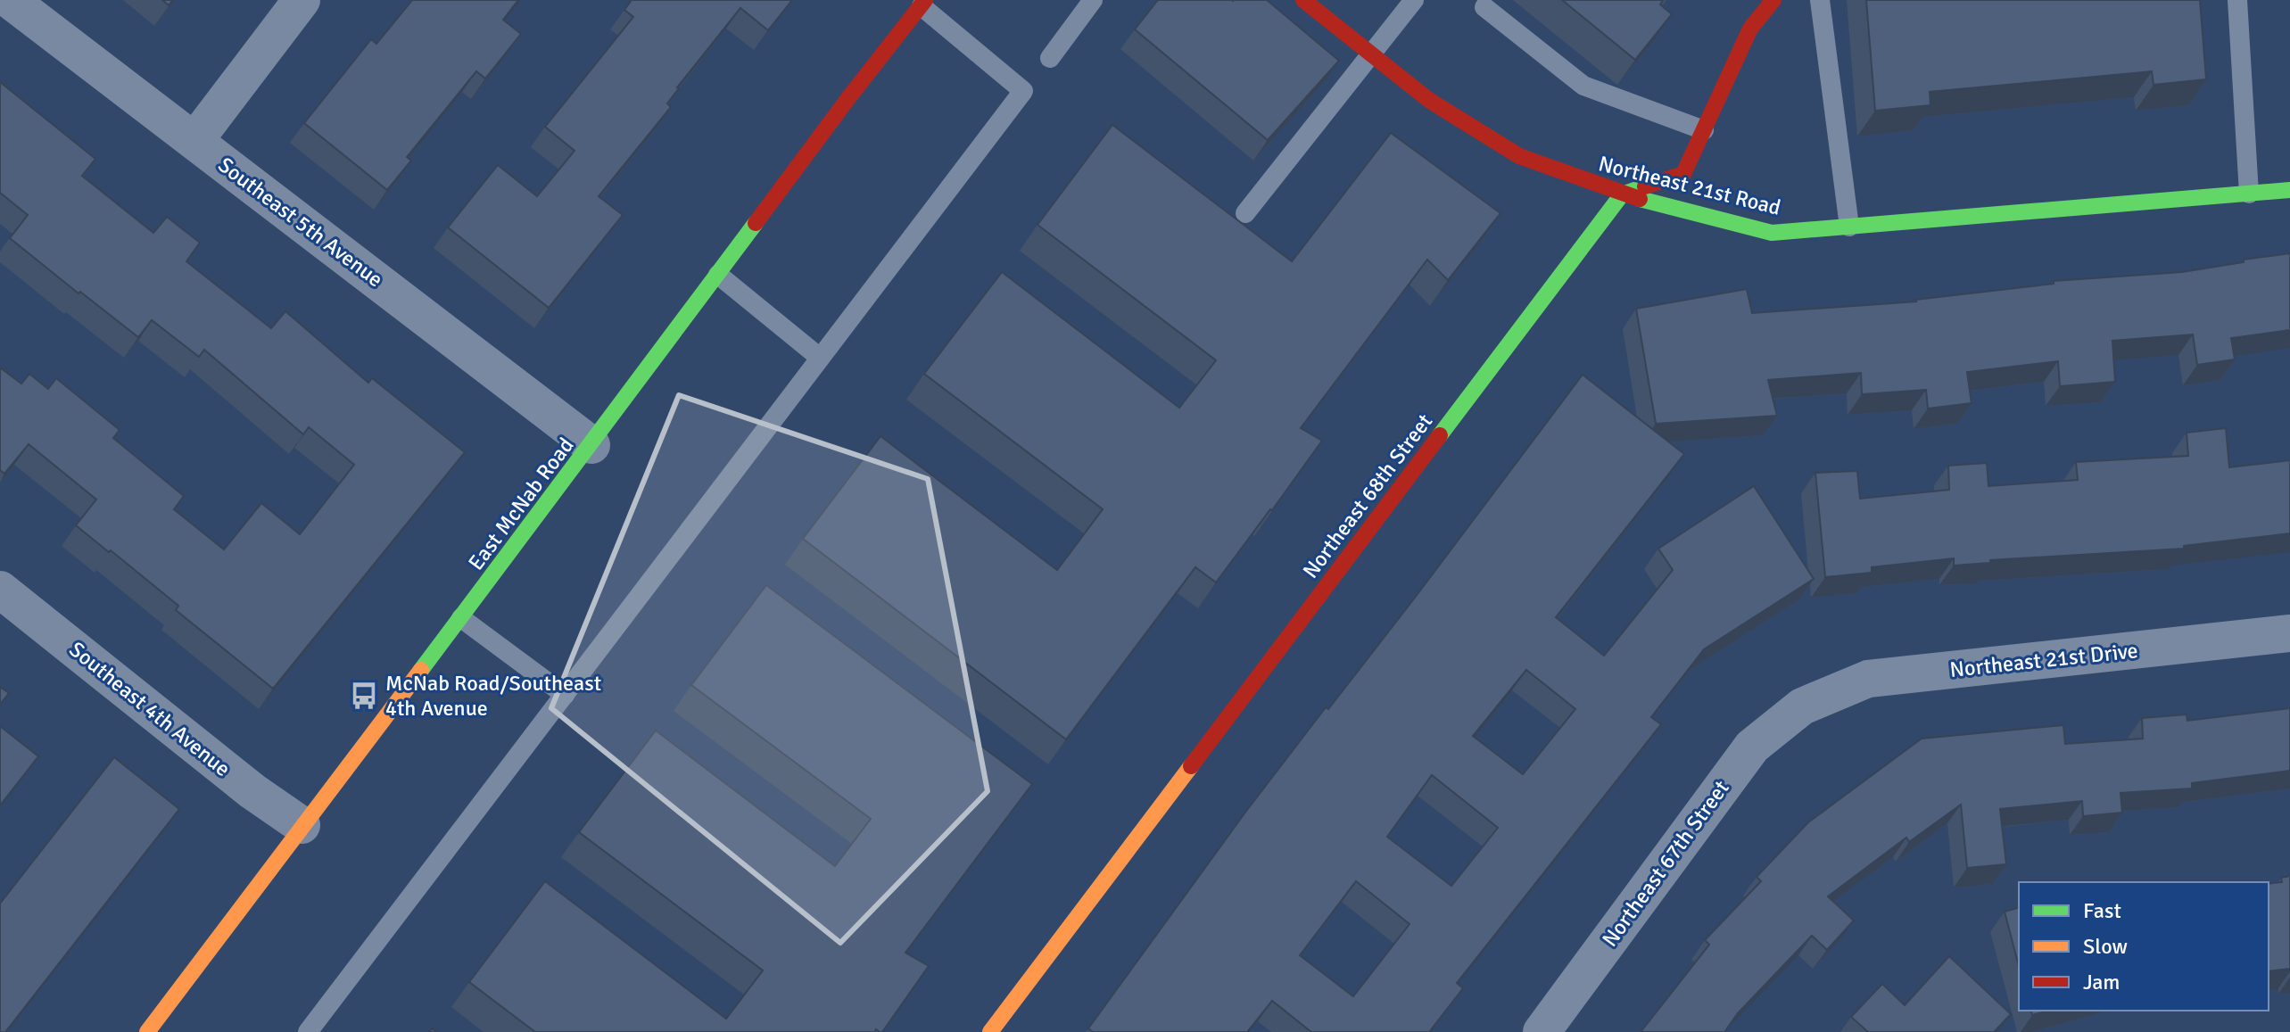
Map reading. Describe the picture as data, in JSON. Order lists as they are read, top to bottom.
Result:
{
  "streets": {
    "street": [
      "Northeast 21st Road",
      "Southeast 5th Avenue",
      "Northeast 68th Street",
      "East McNab Road",
      "Northeast 21st Drive",
      "Southeast 4th Avenue",
      "Northeast 67th Street"
    ]
  },
  "crossings": [
    ["Northeast 21st Road", "Northeast 68th Street"],
    ["Southeast 5th Avenue", "East McNab Road"],
    ["East McNab Road", "Southeast 4th Avenue"],
    ["Northeast 21st Drive", "Northeast 67th Street"]
  ],
  "places": {
    "bus stop": ["McNab Road/Southeast 4th Avenue"]
  },
  "legend": ["Fast", "Slow", "Jam"]
}
